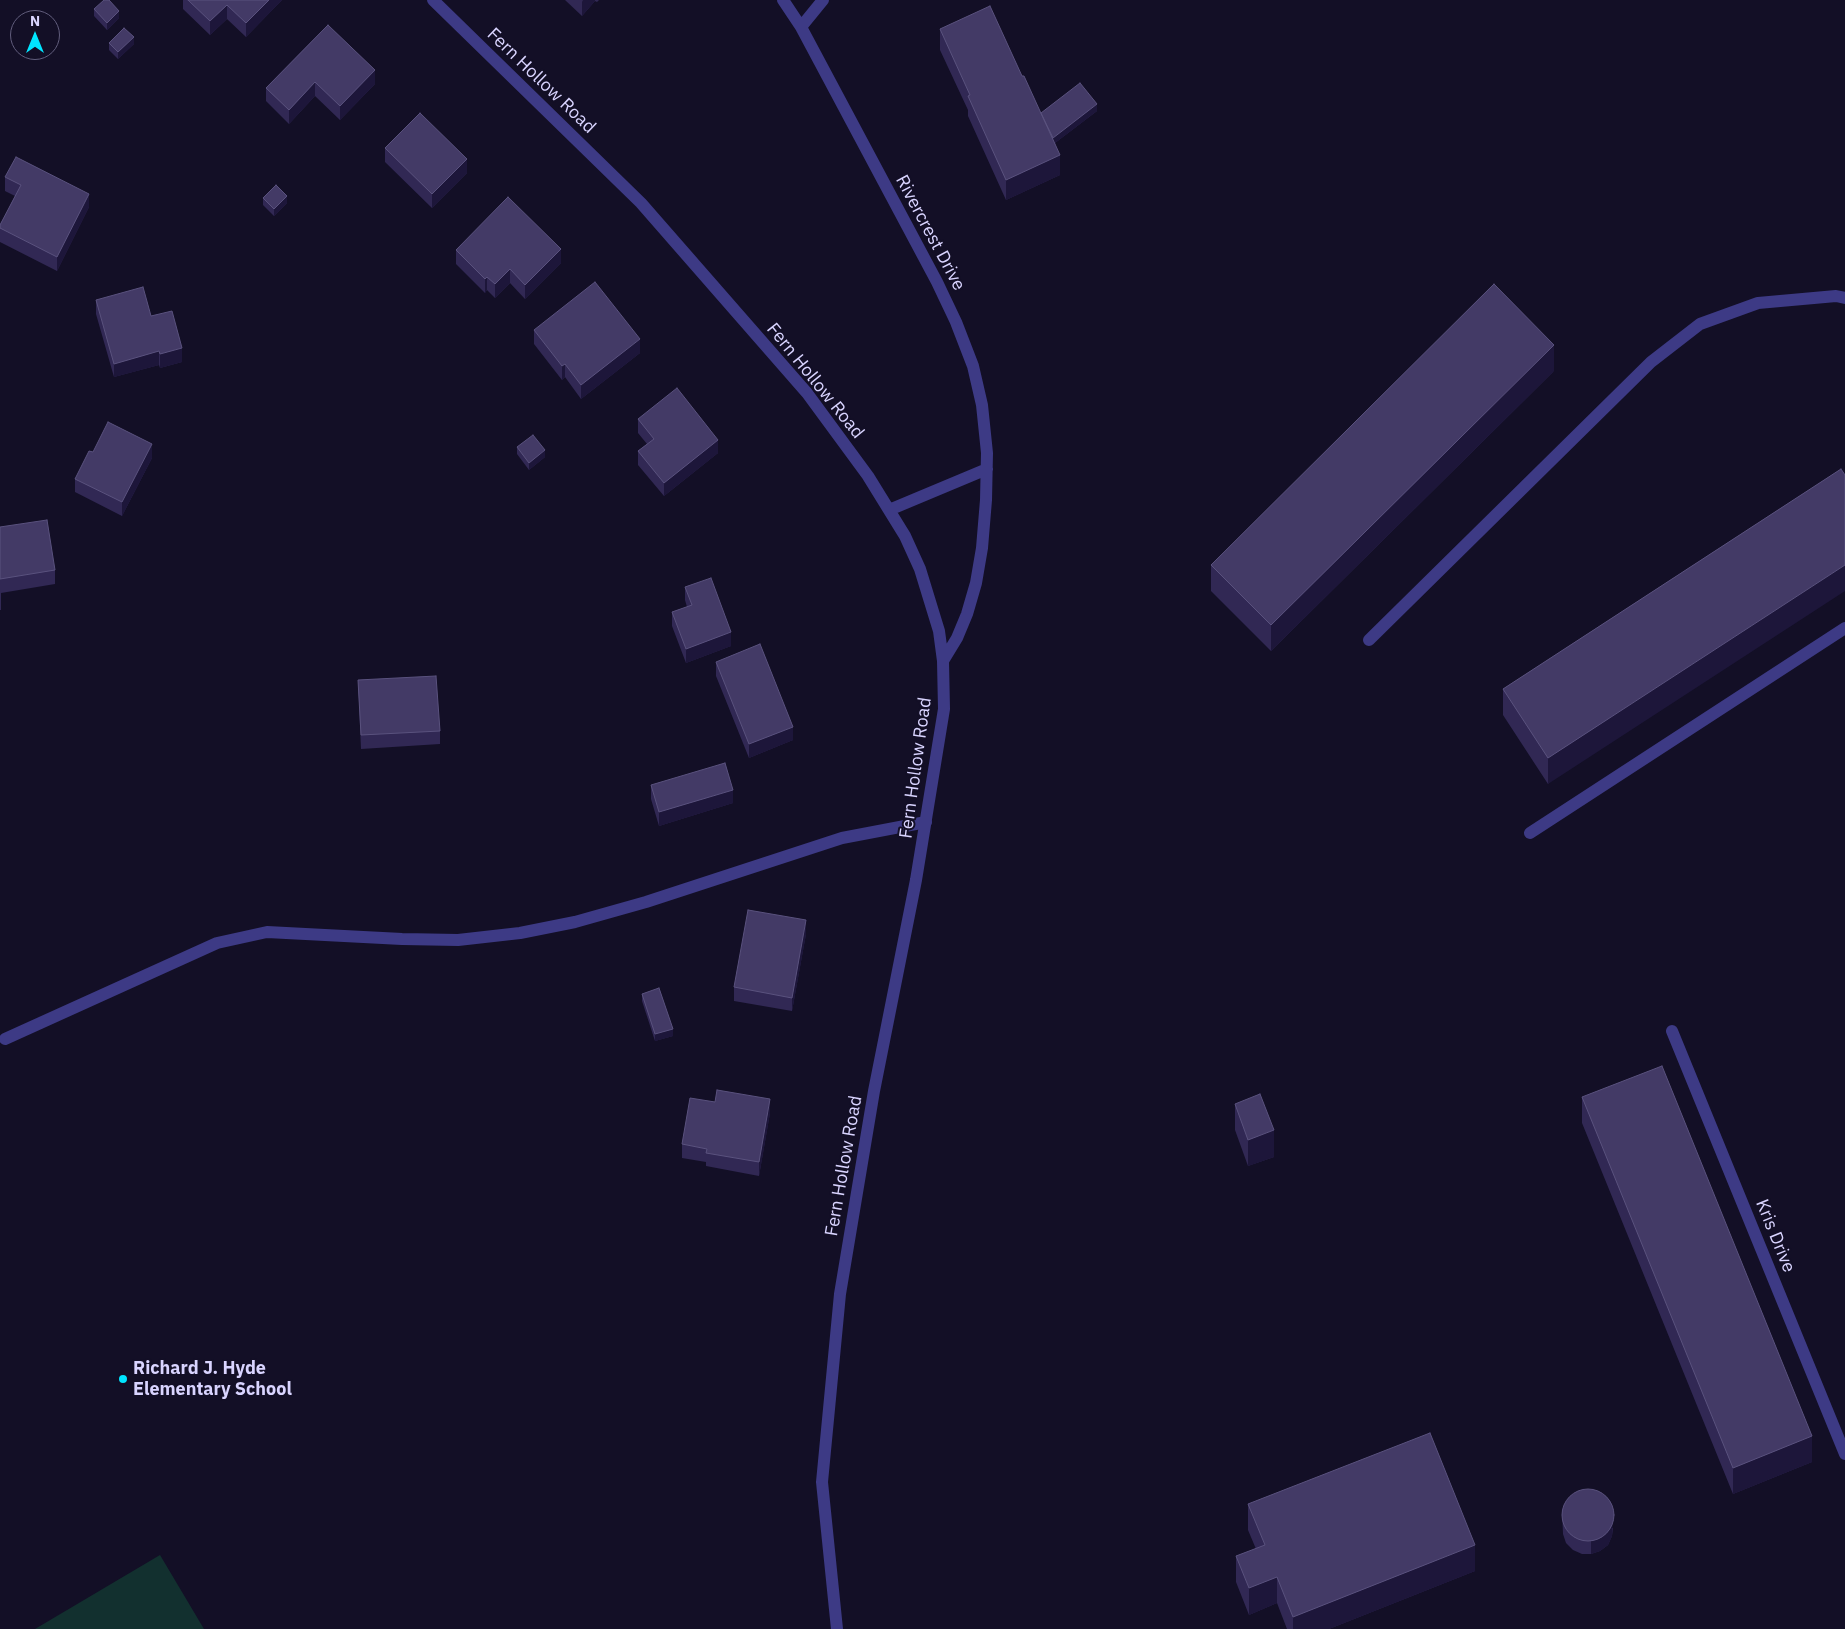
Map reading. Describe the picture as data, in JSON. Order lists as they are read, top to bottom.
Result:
{
  "streets": {
    "street": ["Fern Hollow Road", "Rivercrest Drive", "Kris Drive"]
  },
  "crossings": [
    ["Fern Hollow Road", "Rivercrest Drive"]
  ],
  "places": ["Richard J. Hyde Elementary School"],
  "north": "top"
}
